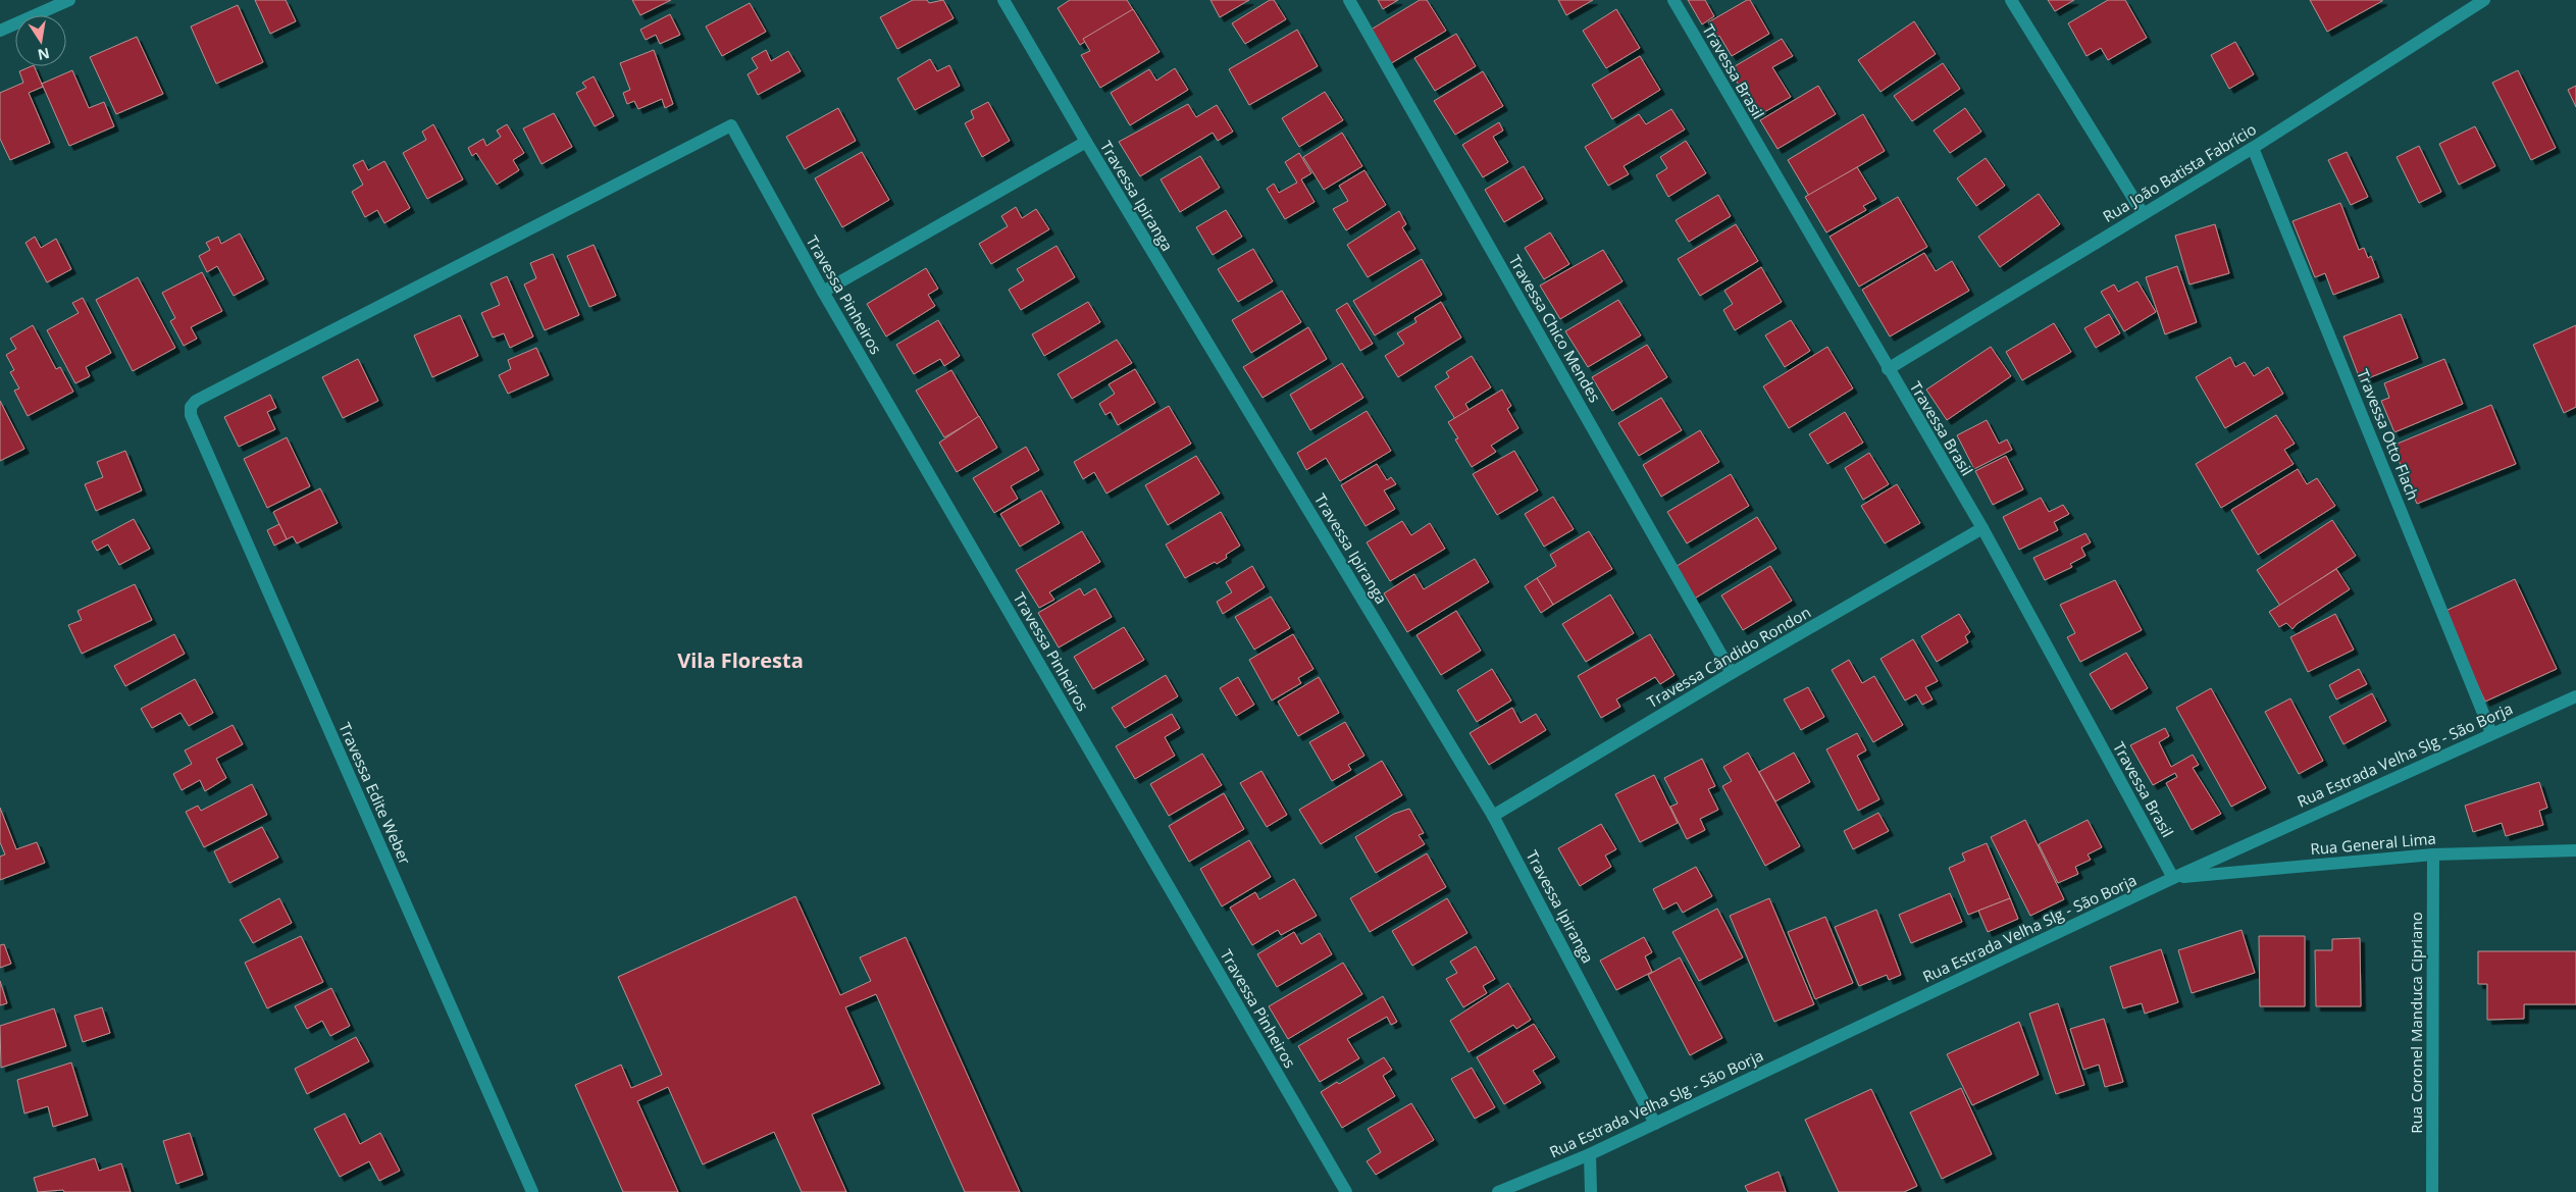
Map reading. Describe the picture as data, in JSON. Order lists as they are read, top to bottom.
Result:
{
  "streets": {
    "street": [
      "Travessa Brasil",
      "Rua João Batista Fabrício",
      "Travessa Ipiranga",
      "Travessa Pinheiros",
      "Travessa Chico Mendes",
      "Travessa Otto Flach",
      "Travessa Cândido Rondon",
      "Rua Estrada Velha Slg - São Borja",
      "Travessa Edite Weber",
      "Rua General Lima",
      "Rua Coronel Manduca Cipriano"
    ]
  },
  "crossings": [
    ["Travessa Brasil", "Rua João Batista Fabrício"],
    ["Travessa Brasil", "Travessa Cândido Rondon"],
    ["Travessa Brasil", "Rua Estrada Velha Slg - São Borja"],
    ["Travessa Brasil", "Rua General Lima"],
    ["Rua João Batista Fabrício", "Travessa Otto Flach"],
    ["Travessa Ipiranga", "Travessa Cândido Rondon"],
    ["Travessa Ipiranga", "Rua Estrada Velha Slg - São Borja"],
    ["Travessa Pinheiros", "Travessa Edite Weber"],
    ["Travessa Chico Mendes", "Travessa Cândido Rondon"],
    ["Travessa Otto Flach", "Rua Estrada Velha Slg - São Borja"],
    ["Rua Estrada Velha Slg - São Borja", "Rua General Lima"],
    ["Rua General Lima", "Rua Coronel Manduca Cipriano"]
  ],
  "districts": ["Vila Floresta"],
  "north": "bottom"
}
